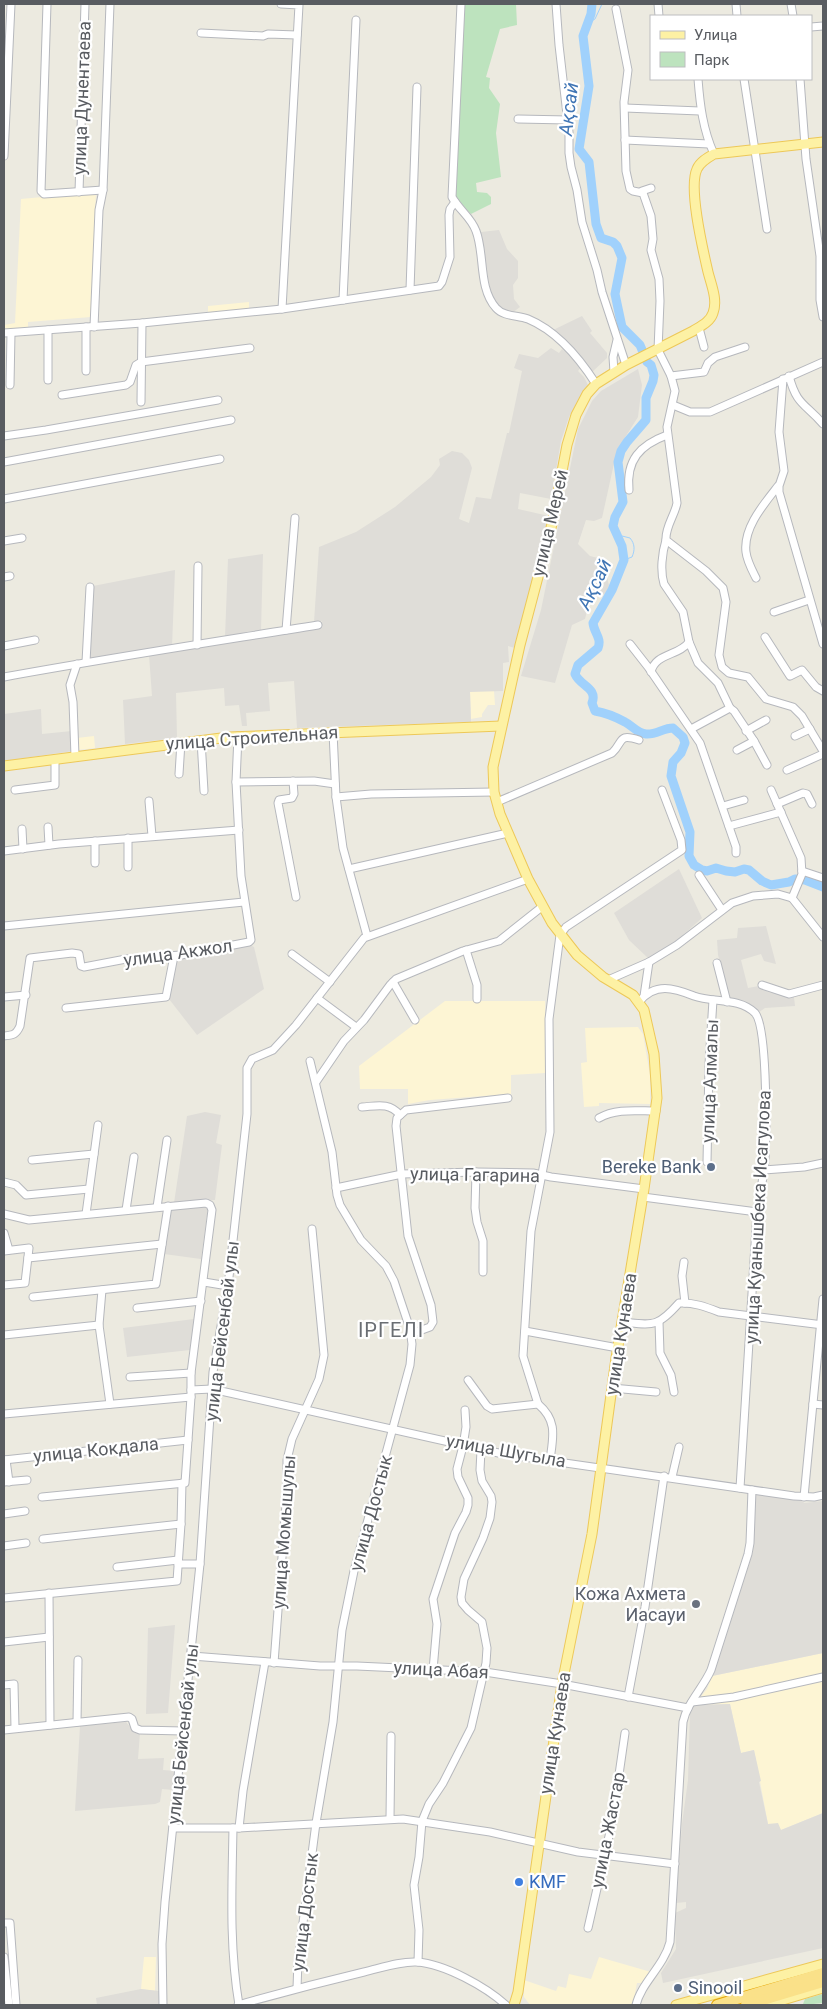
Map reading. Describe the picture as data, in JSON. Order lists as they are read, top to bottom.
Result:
{
  "streets": {
    "main road": ["улица Мерей", "улица Строительная", "улица Кунаева"],
    "street": [
      "улица Дунентаева",
      "улица Акжол",
      "улица Алмалы",
      "улица Гагарина",
      "улица Куанышбека Исагулова",
      "улица Бейсенбай улы",
      "улица Кокдала",
      "улица Шугыла",
      "улица Достык",
      "улица Момышулы",
      "улица Абая",
      "улица Жастар"
    ]
  },
  "crossings": [
    ["улица Мерей", "улица Строительная"],
    ["улица Строительная", "улица Акжол"],
    ["улица Алмалы", "улица Куанышбека Исагулова"],
    ["улица Гагарина", "улица Куанышбека Исагулова"],
    ["улица Гагарина", "улица Кунаева"],
    ["улица Гагарина", "улица Достык"],
    ["улица Куанышбека Исагулова", "улица Кунаева"],
    ["улица Куанышбека Исагулова", "улица Шугыла"],
    ["улица Бейсенбай улы", "улица Шугыла"],
    ["улица Бейсенбай улы", "улица Абая"],
    ["улица Кунаева", "улица Шугыла"],
    ["улица Кунаева", "улица Абая"],
    ["улица Шугыла", "улица Достык"],
    ["улица Шугыла", "улица Момышулы"],
    ["улица Достык", "улица Абая"],
    ["улица Момышулы", "улица Абая"]
  ],
  "districts": ["ІРГЕЛІ"],
  "water": ["Ақсай"],
  "places": [
    "Bereke Bank",
    "Кожа Ахмета Иасауи",
    "KMF",
    "Sinooil"
  ],
  "legend": ["Улица", "Парк"]
}
